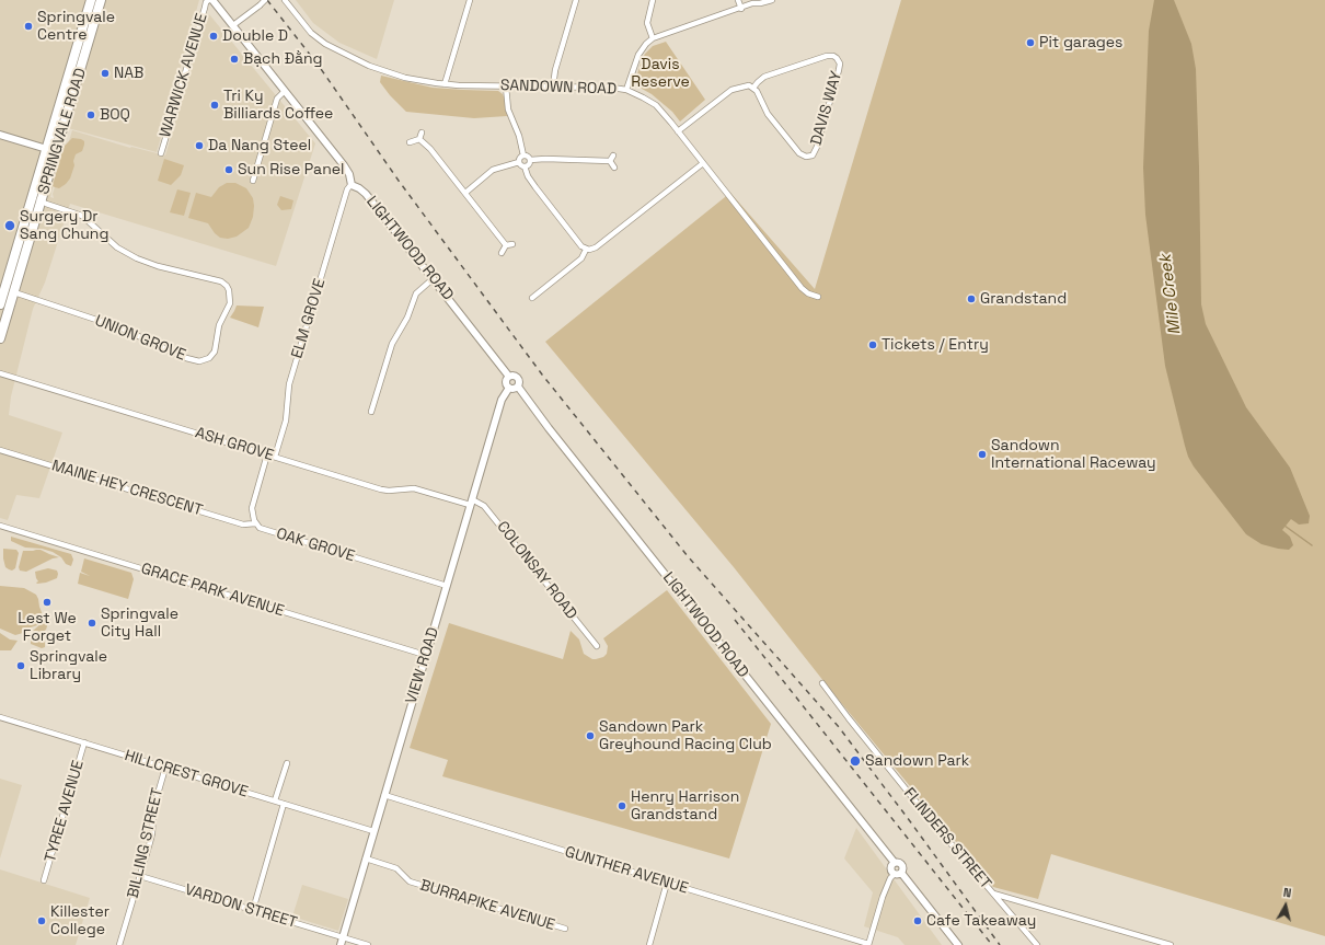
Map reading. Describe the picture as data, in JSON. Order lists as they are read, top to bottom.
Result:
{
  "streets": {
    "highway": ["SPRINGVALE ROAD"],
    "main road": ["LIGHTWOOD ROAD", "VIEW ROAD"],
    "street": [
      "WARWICK AVENUE",
      "SANDOWN ROAD",
      "DAVIS WAY",
      "ELM GROVE",
      "UNION GROVE",
      "ASH GROVE",
      "MAINE HEY CRESCENT",
      "OAK GROVE",
      "COLONSAY ROAD",
      "GRACE PARK AVENUE",
      "HILLCREST GROVE",
      "TYREE AVENUE",
      "FLINDERS STREET",
      "BILLING STREET",
      "GUNTHER AVENUE",
      "BURRAPIKE AVENUE",
      "VARDON STREET"
    ]
  },
  "crossings": [
    ["SPRINGVALE ROAD", "UNION GROVE"],
    ["LIGHTWOOD ROAD", "ELM GROVE"],
    ["LIGHTWOOD ROAD", "VIEW ROAD"],
    ["ELM GROVE", "ASH GROVE"],
    ["ASH GROVE", "COLONSAY ROAD"],
    ["ASH GROVE", "VIEW ROAD"],
    ["MAINE HEY CRESCENT", "OAK GROVE"],
    ["OAK GROVE", "VIEW ROAD"],
    ["COLONSAY ROAD", "VIEW ROAD"],
    ["GRACE PARK AVENUE", "VIEW ROAD"],
    ["VIEW ROAD", "HILLCREST GROVE"],
    ["VIEW ROAD", "GUNTHER AVENUE"],
    ["VIEW ROAD", "BURRAPIKE AVENUE"],
    ["VIEW ROAD", "VARDON STREET"],
    ["HILLCREST GROVE", "TYREE AVENUE"],
    ["HILLCREST GROVE", "BILLING STREET"],
    ["BILLING STREET", "VARDON STREET"]
  ],
  "water": ["Mile Creek"],
  "parks": ["Davis Reserve"],
  "places": [
    "Springvale Centre",
    "Double D",
    "Pit garages",
    "Bạch Đằng",
    "NAB",
    "Tri Ky Billiards Coffee",
    "BOQ",
    "Da Nang Steel",
    "Sun Rise Panel",
    "Surgery Dr Sang Chung",
    "Grandstand",
    "Tickets / Entry",
    "Sandown International Raceway",
    "Lest We Forget",
    "Springvale City Hall",
    "Springvale Library",
    "Sandown Park Greyhound Racing Club",
    "Sandown Park",
    "Henry Harrison Grandstand",
    "Killester College",
    "Cafe Takeaway"
  ],
  "north": "top"
}
